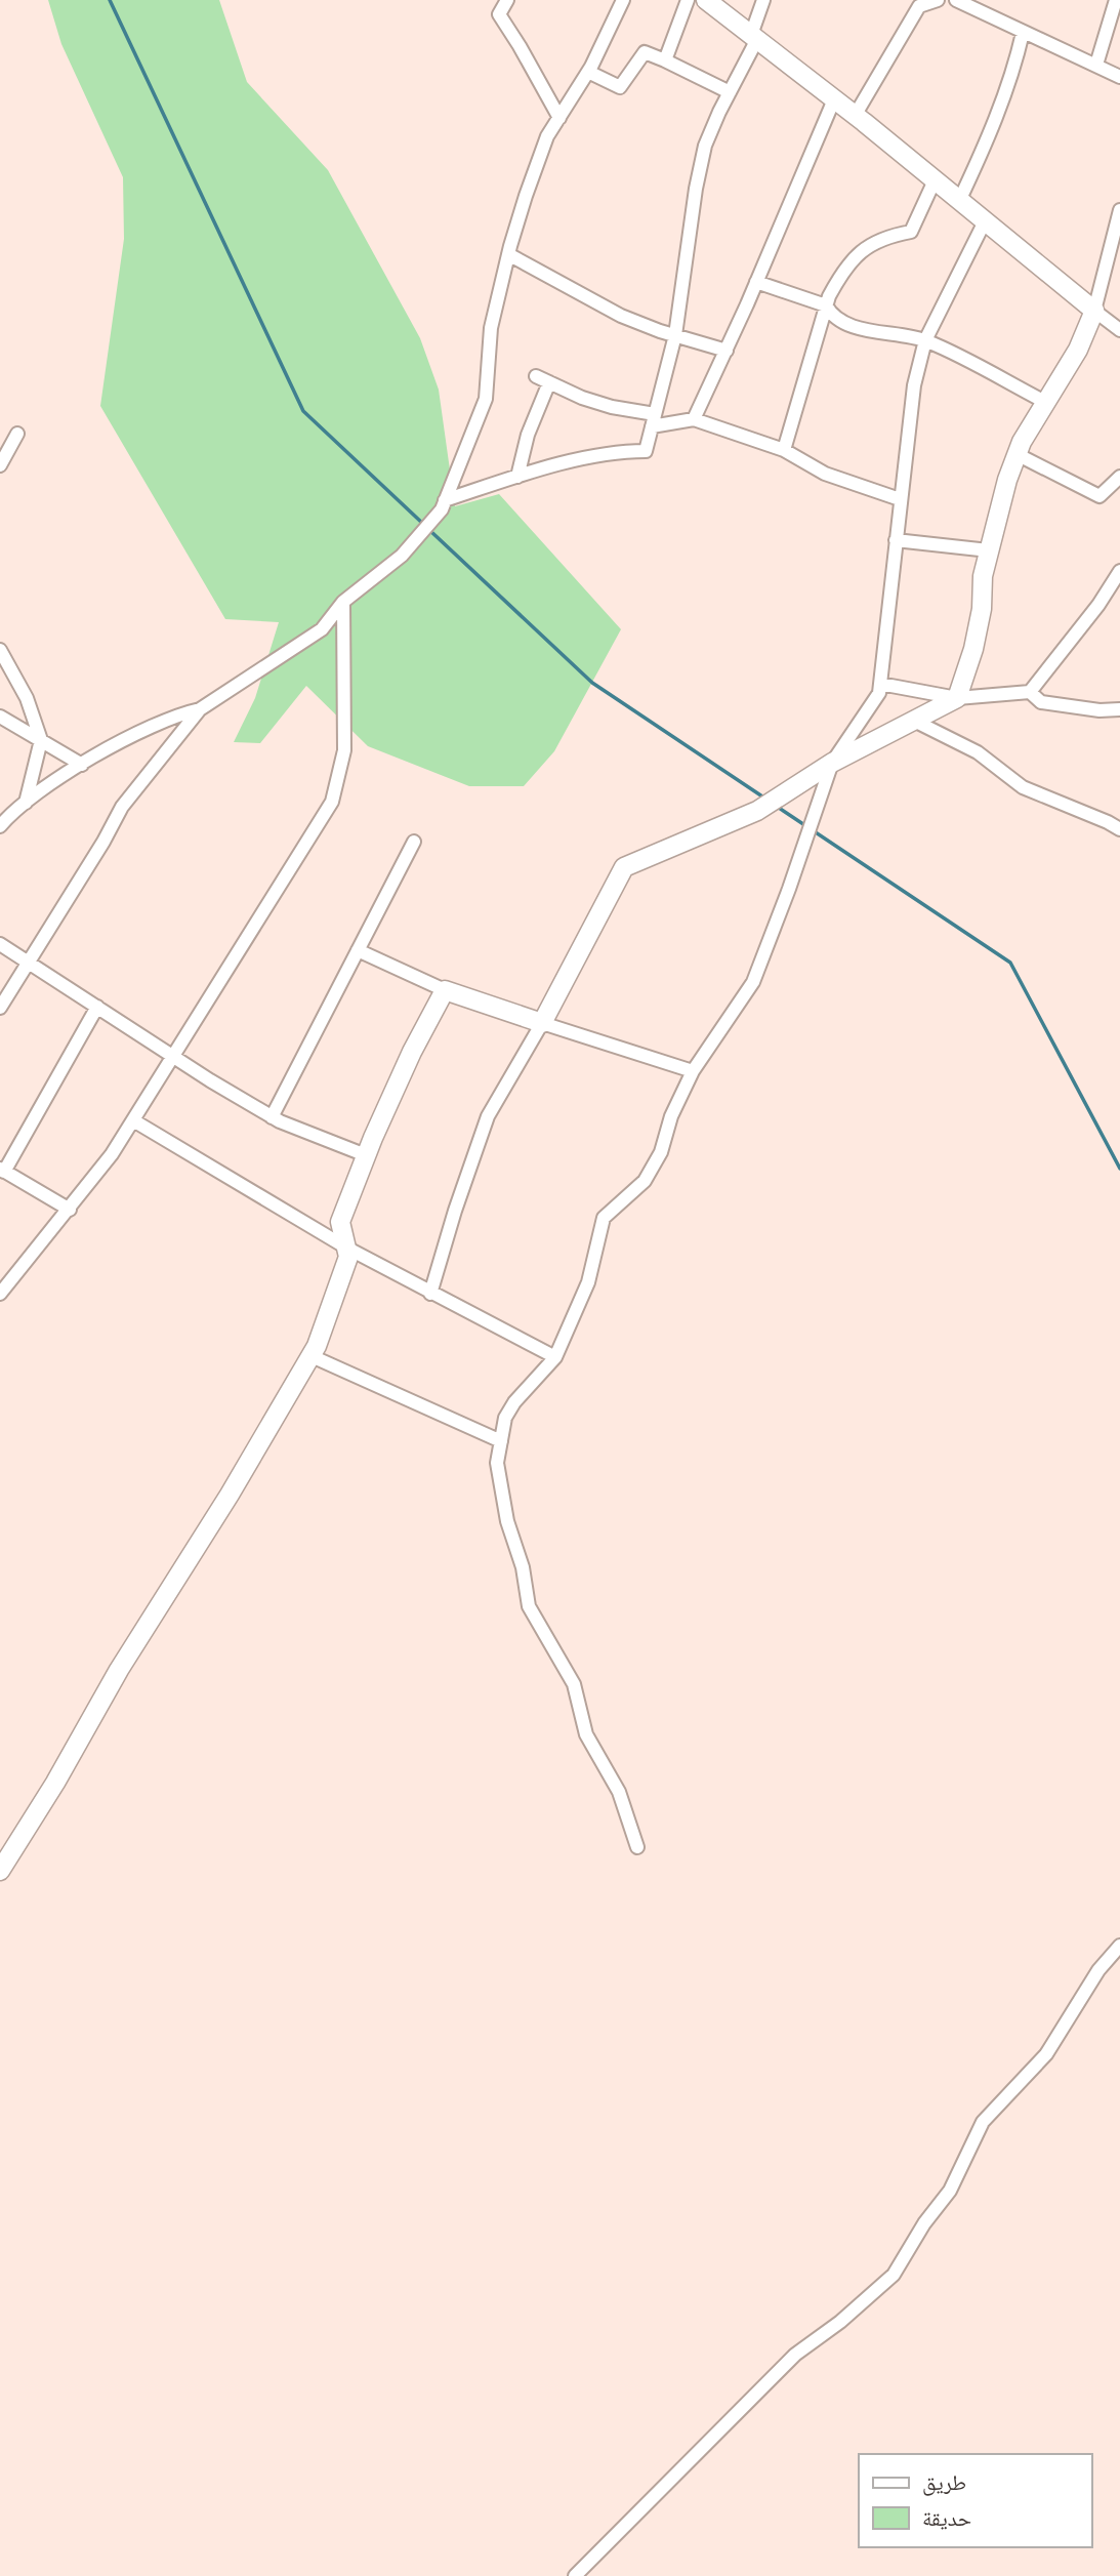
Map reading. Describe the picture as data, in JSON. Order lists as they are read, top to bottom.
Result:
{
  "legend": ["طريق", "حديقة"]
}
